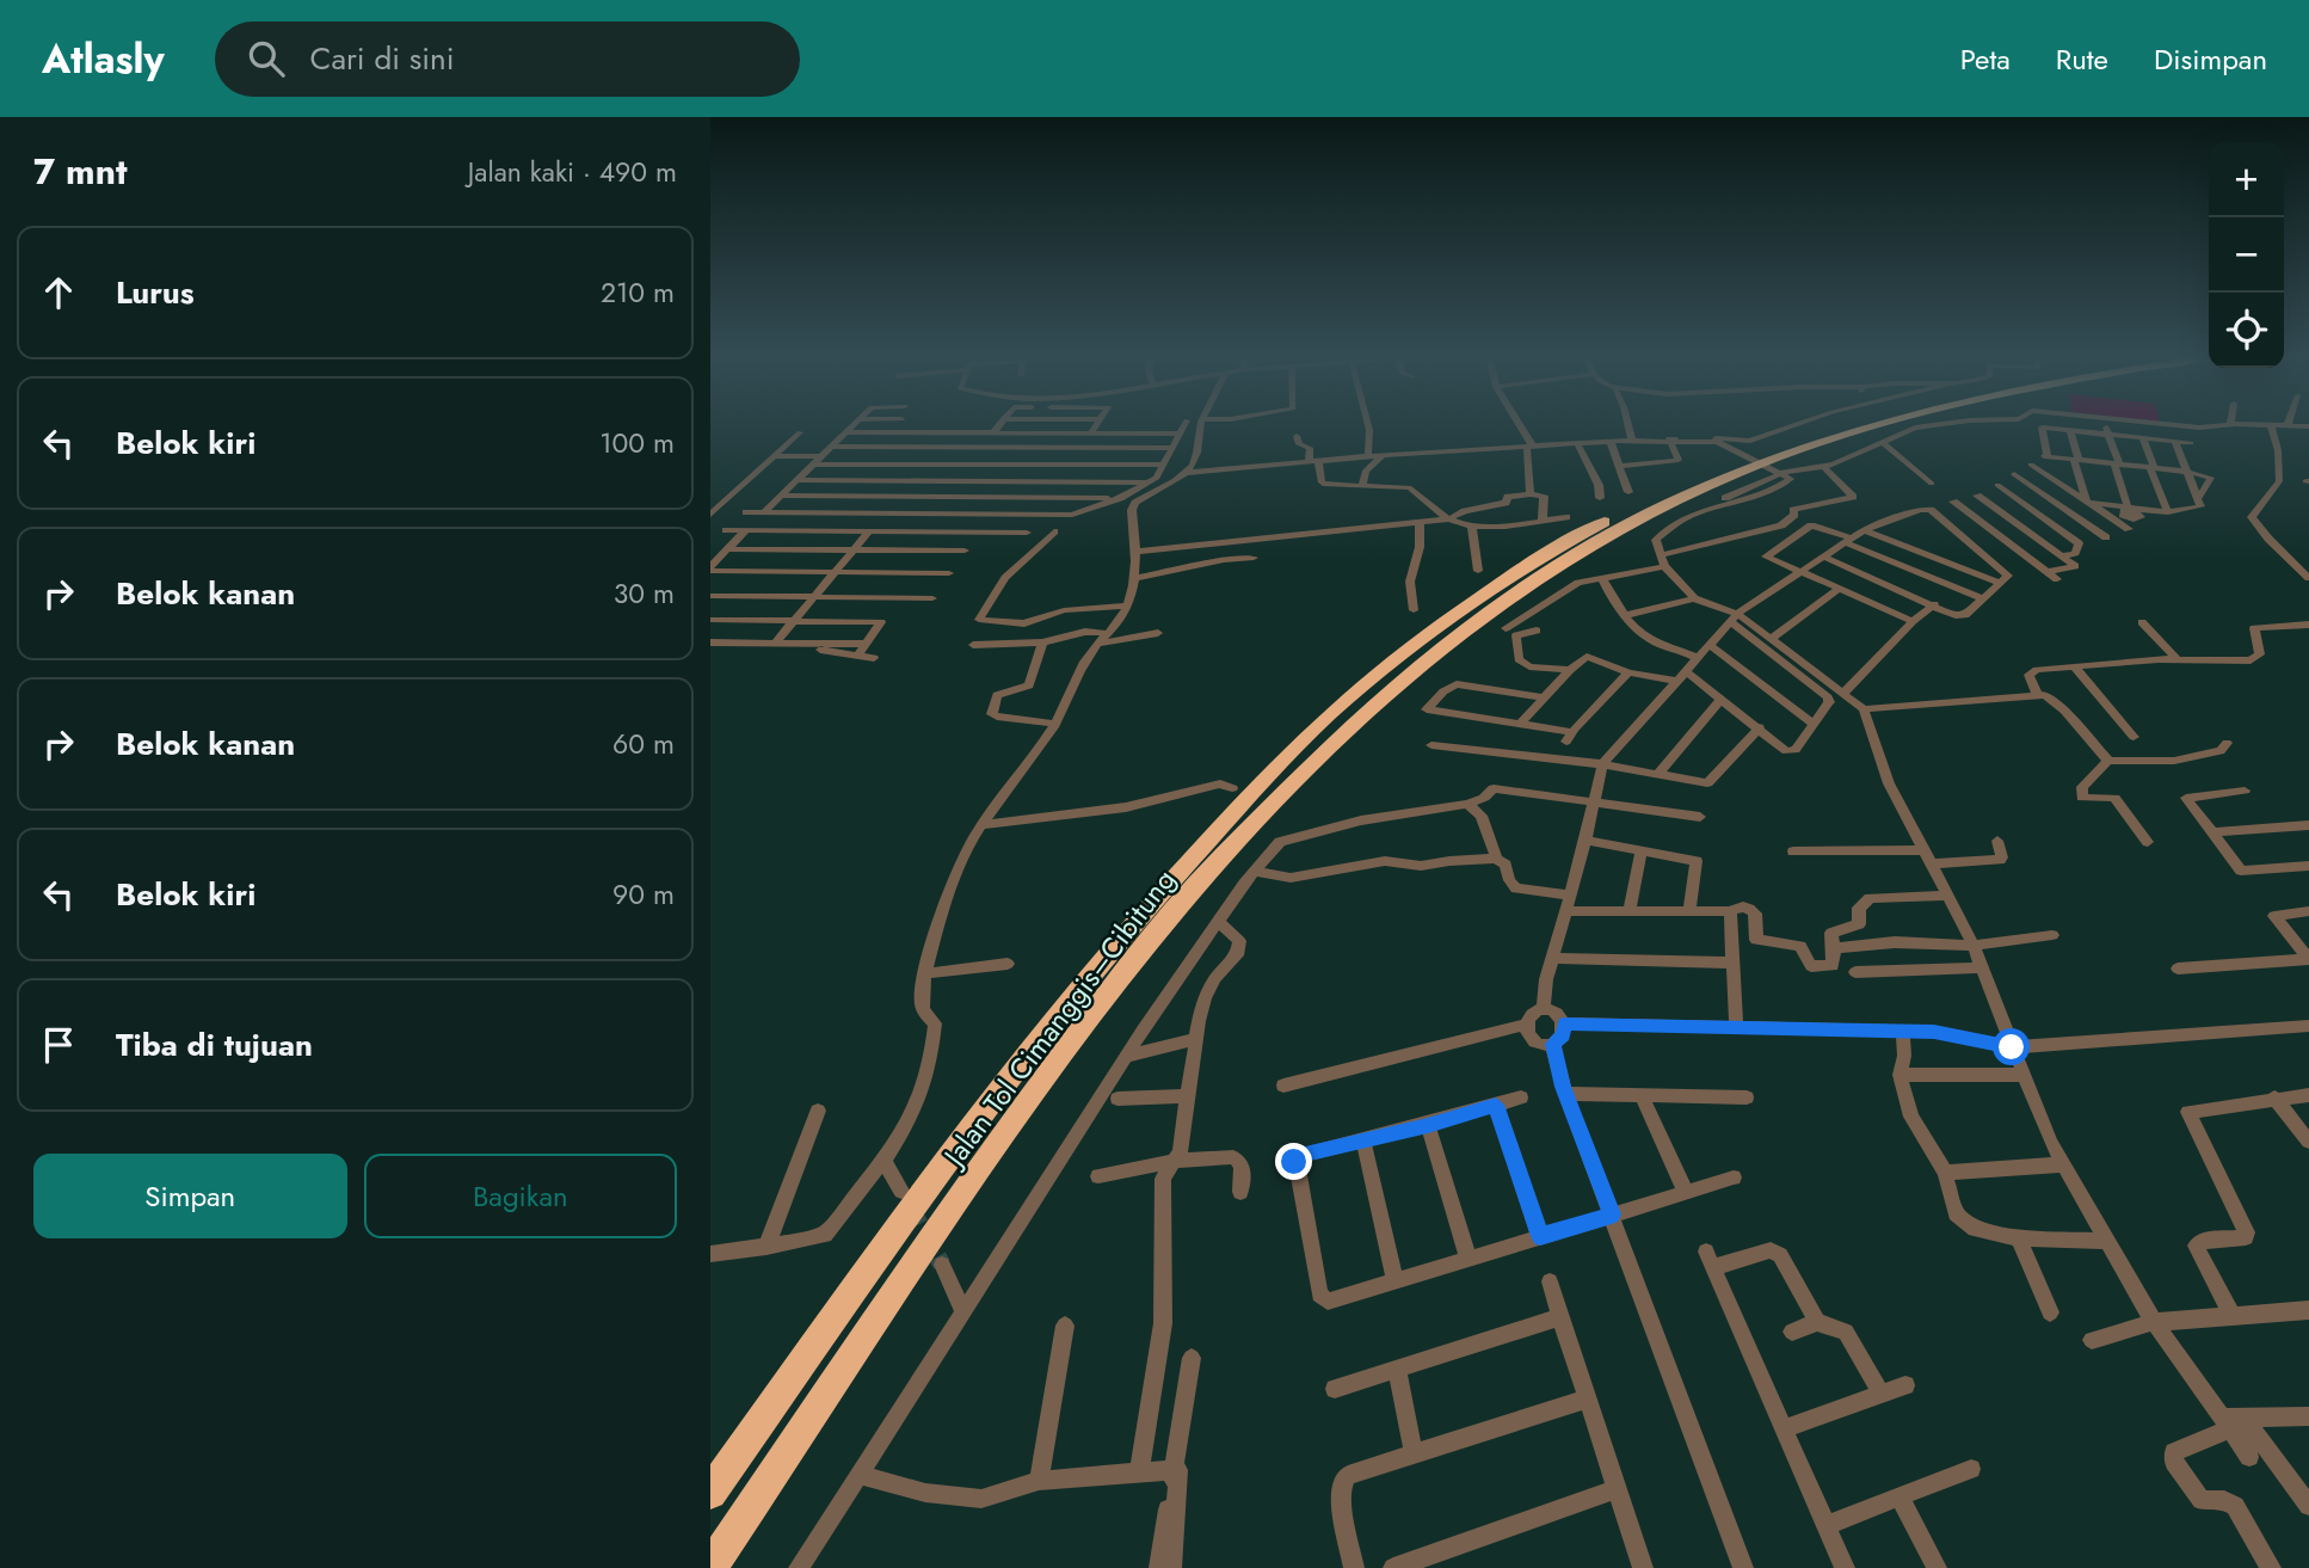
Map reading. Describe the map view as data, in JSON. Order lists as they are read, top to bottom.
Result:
{
  "streets": {
    "highway": ["Jalan Tol Cimanggis–Cibitung"]
  },
  "page": {
    "header": "Atlasly",
    "search": "Cari di sini",
    "nav": ["Peta", "Rute", "Disimpan"],
    "heading": ["7 mnt", "Jalan kaki · 490 m"],
    "map_buttons": ["+", "−"],
    "list": [
      ["Lurus", "210 m"],
      ["Belok kiri", "100 m"],
      ["Belok kanan", "30 m"],
      ["Belok kanan", "60 m"],
      ["Belok kiri", "90 m"],
      "Tiba di tujuan"
    ],
    "buttons": ["Simpan", "Bagikan"]
  }
}
